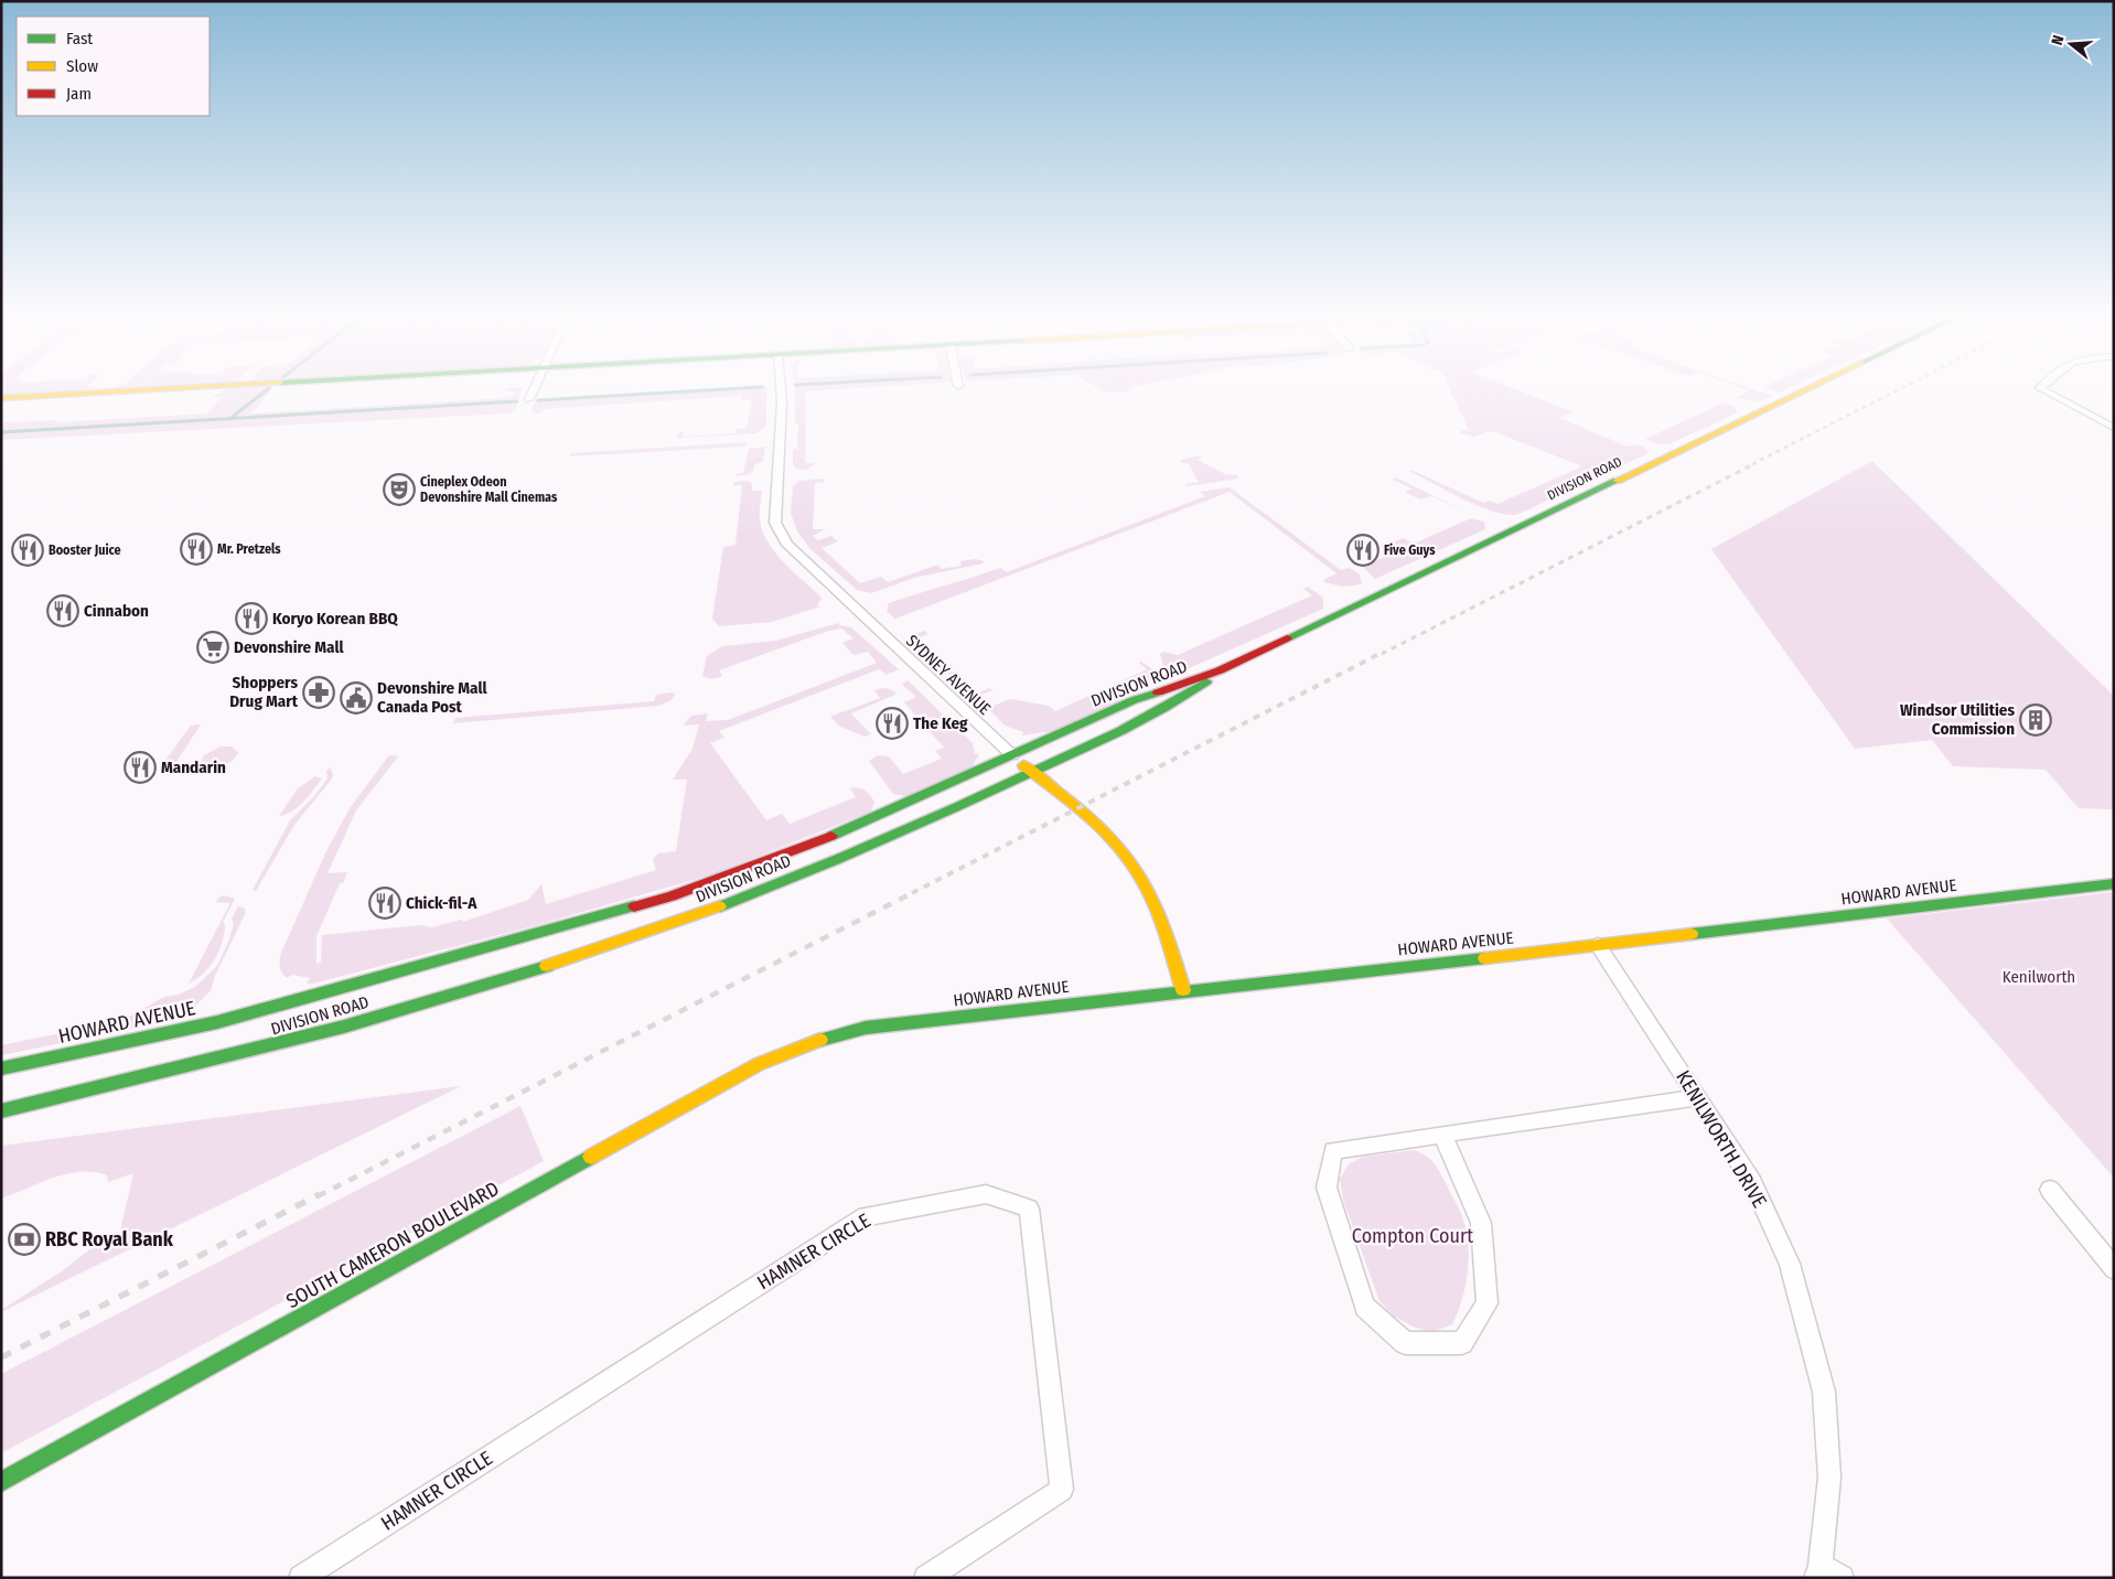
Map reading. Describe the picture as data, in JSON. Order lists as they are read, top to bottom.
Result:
{
  "streets": {
    "street": [
      "DIVISION ROAD",
      "SYDNEY AVENUE",
      "HOWARD AVENUE",
      "KENILWORTH DRIVE",
      "SOUTH CAMERON BOULEVARD",
      "HAMNER CIRCLE"
    ]
  },
  "crossings": [
    ["DIVISION ROAD", "SYDNEY AVENUE"],
    ["DIVISION ROAD", "HOWARD AVENUE"],
    ["SYDNEY AVENUE", "HOWARD AVENUE"],
    ["HOWARD AVENUE", "KENILWORTH DRIVE"],
    ["HOWARD AVENUE", "SOUTH CAMERON BOULEVARD"]
  ],
  "parks": ["Kenilworth", "Compton Court"],
  "places": {
    "theatre": ["Cineplex Odeon Devonshire Mall Cinemas"],
    "restaurant": [
      "Mr. Pretzels",
      "Booster Juice",
      "Five Guys",
      "Cinnabon",
      "Koryo Korean BBQ",
      "The Keg",
      "Mandarin",
      "Chick-fil-A"
    ],
    "supermarket": ["Devonshire Mall"],
    "pharmacy": ["Shoppers Drug Mart"],
    "public building": ["Devonshire Mall Canada Post"],
    "building": ["Windsor Utilities Commission"],
    "bank": ["RBC Royal Bank"]
  },
  "legend": ["Fast", "Slow", "Jam"],
  "north": "left"
}
